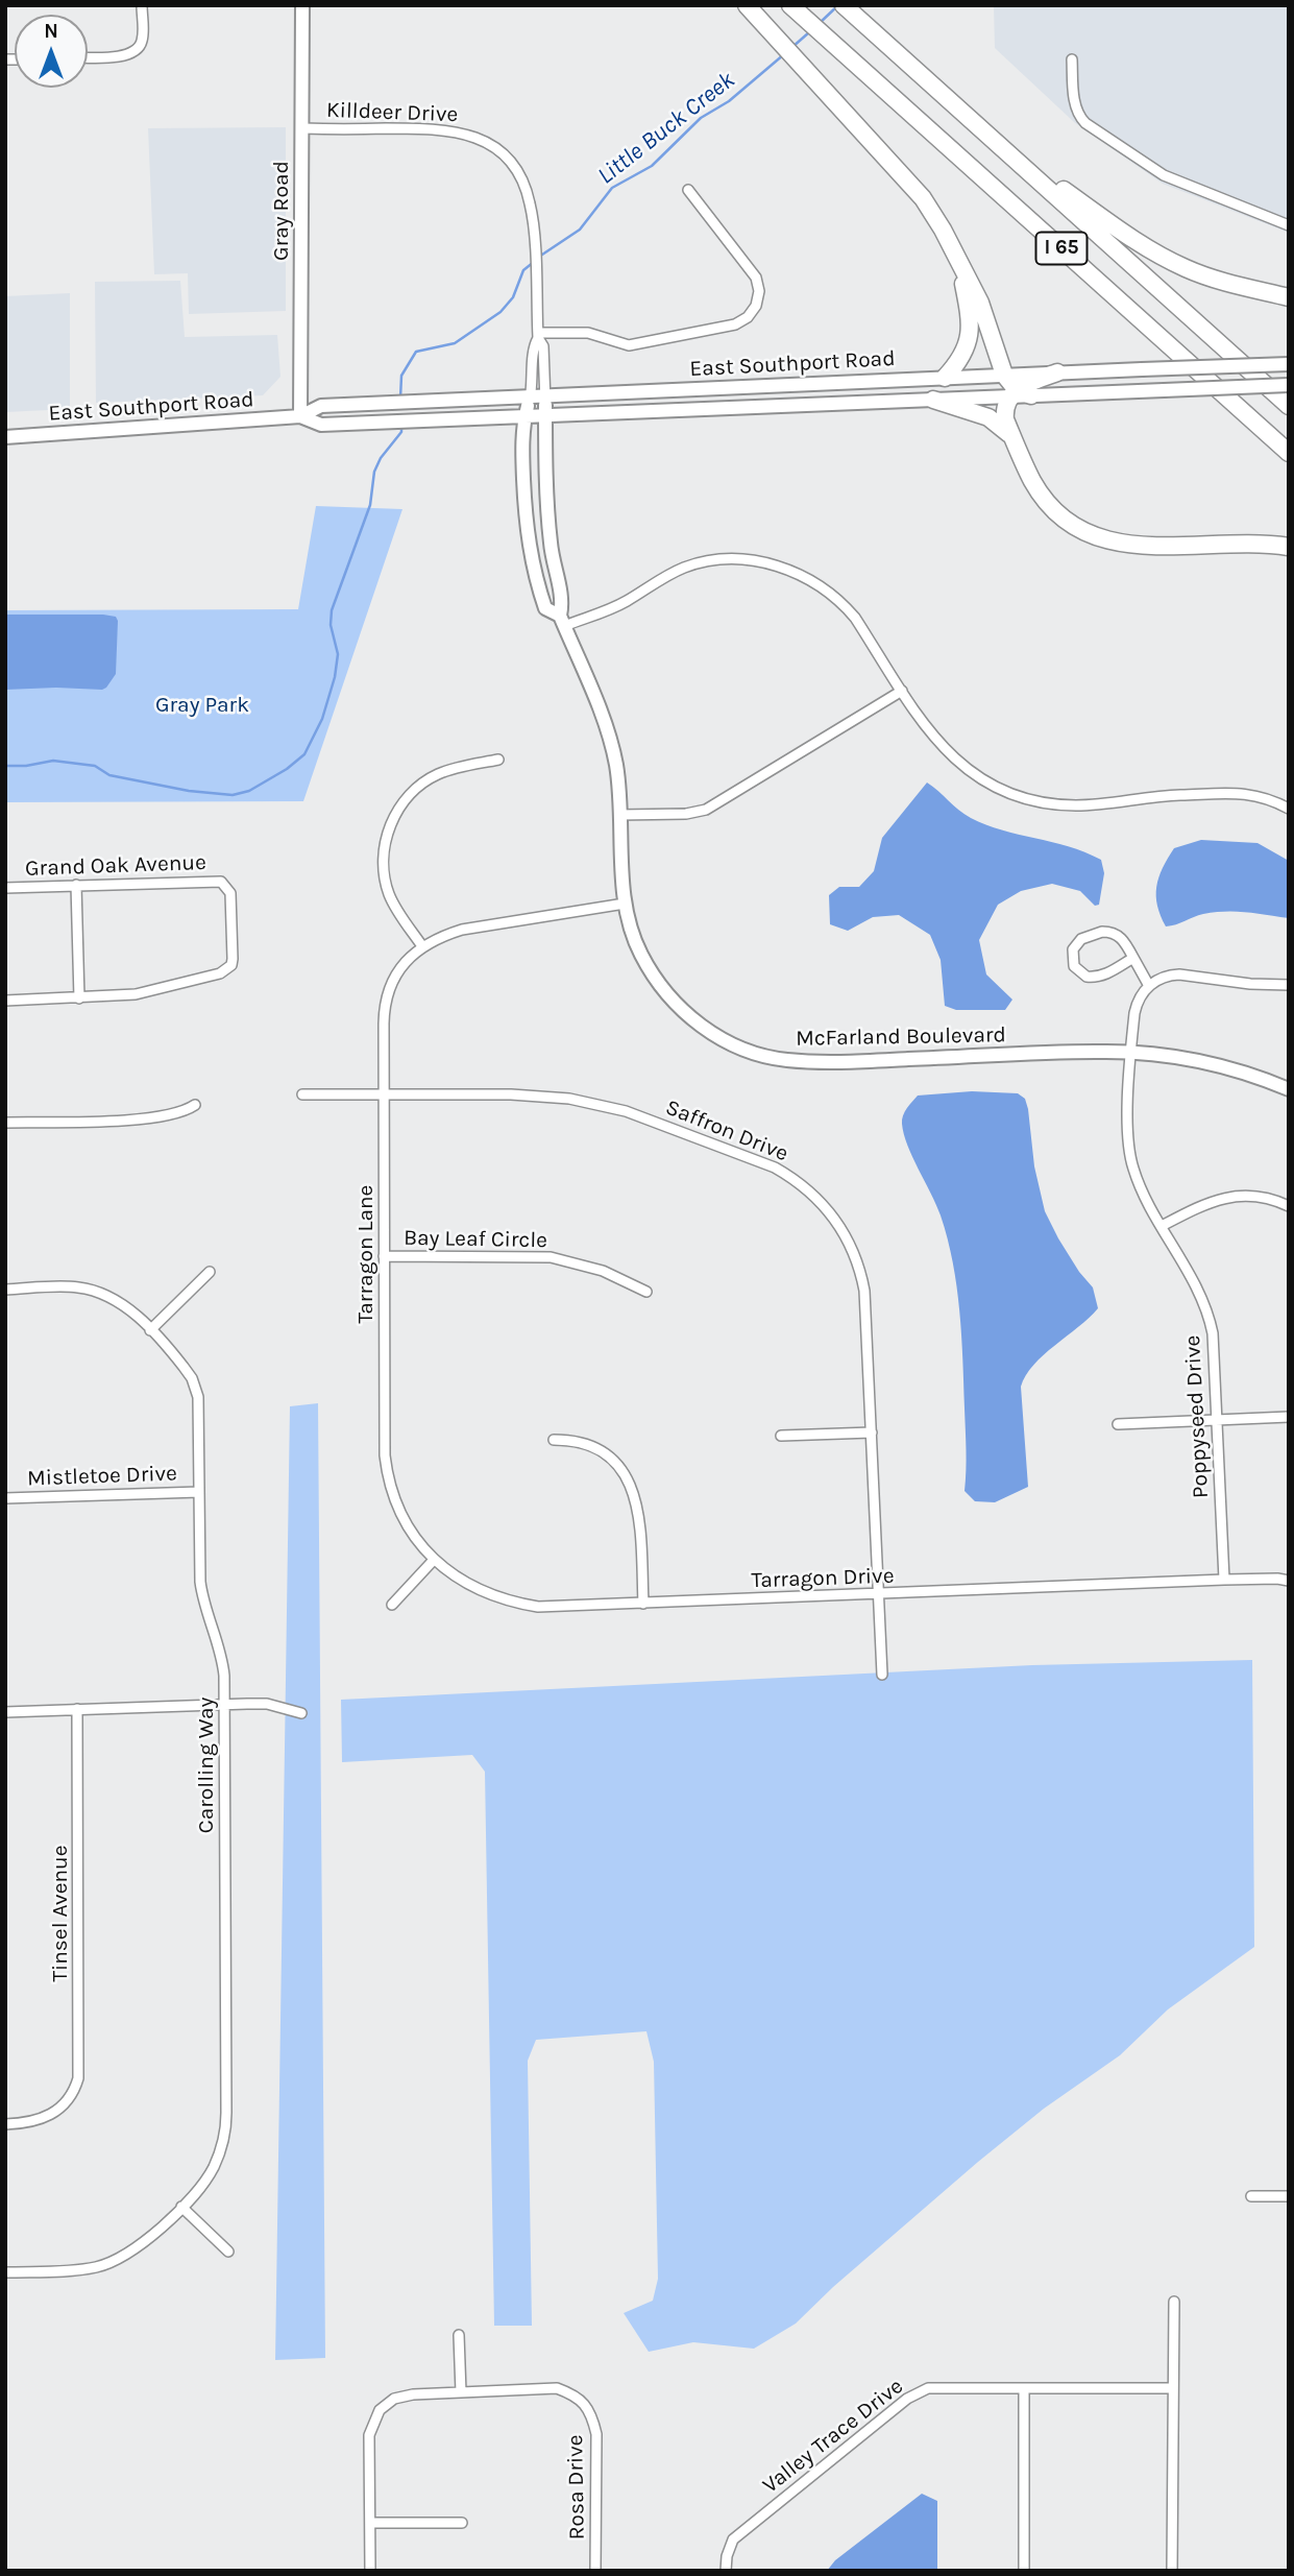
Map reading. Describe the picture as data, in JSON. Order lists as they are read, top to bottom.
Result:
{
  "streets": {
    "highway": ["I 65"],
    "main road": ["Gray Road", "East Southport Road", "McFarland Boulevard"],
    "street": [
      "Killdeer Drive",
      "Grand Oak Avenue",
      "Saffron Drive",
      "Bay Leaf Circle",
      "Tarragon Lane",
      "Poppyseed Drive",
      "Mistletoe Drive",
      "Tarragon Drive",
      "Carolling Way",
      "Tinsel Avenue",
      "Valley Trace Drive",
      "Rosa Drive"
    ]
  },
  "crossings": [
    ["Killdeer Drive", "Gray Road"],
    ["Killdeer Drive", "East Southport Road"],
    ["Killdeer Drive", "McFarland Boulevard"],
    ["Gray Road", "East Southport Road"],
    ["East Southport Road", "McFarland Boulevard"],
    ["McFarland Boulevard", "Poppyseed Drive"],
    ["Saffron Drive", "Tarragon Lane"],
    ["Saffron Drive", "Tarragon Drive"],
    ["Bay Leaf Circle", "Tarragon Lane"],
    ["Tarragon Lane", "Tarragon Drive"],
    ["Poppyseed Drive", "Tarragon Drive"],
    ["Mistletoe Drive", "Carolling Way"]
  ],
  "water": ["Little Buck Creek"],
  "parks": ["Gray Park"],
  "north": "top"
}
